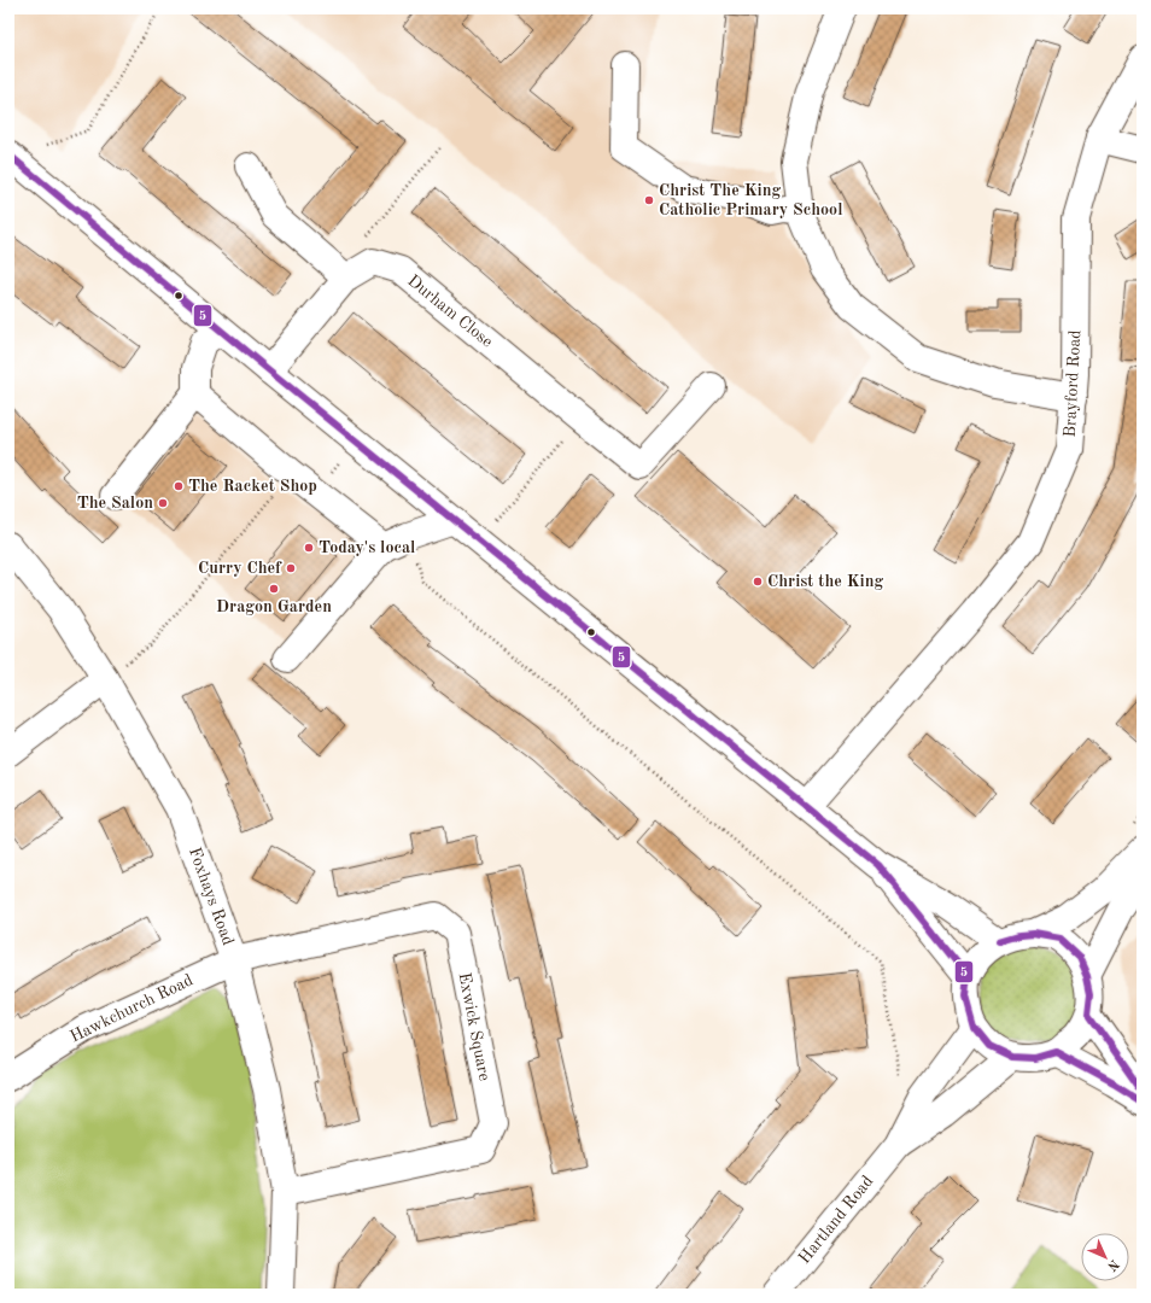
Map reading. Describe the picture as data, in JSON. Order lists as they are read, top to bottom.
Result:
{
  "streets": {
    "street": [
      "Durham Close",
      "Brayford Road",
      "Foxhays Road",
      "Hawkchurch Road",
      "Exwick Square",
      "Hartland Road"
    ]
  },
  "crossings": [
    ["Foxhays Road", "Hawkchurch Road"],
    ["Foxhays Road", "Exwick Square"],
    ["Hawkchurch Road", "Exwick Square"]
  ],
  "places": [
    "Christ The King Catholic Primary School",
    "The Racket Shop",
    "The Salon",
    "Today's local",
    "Curry Chef",
    "Christ the King",
    "Dragon Garden"
  ],
  "lines": ["transit line 5"],
  "north": "bottom right"
}
